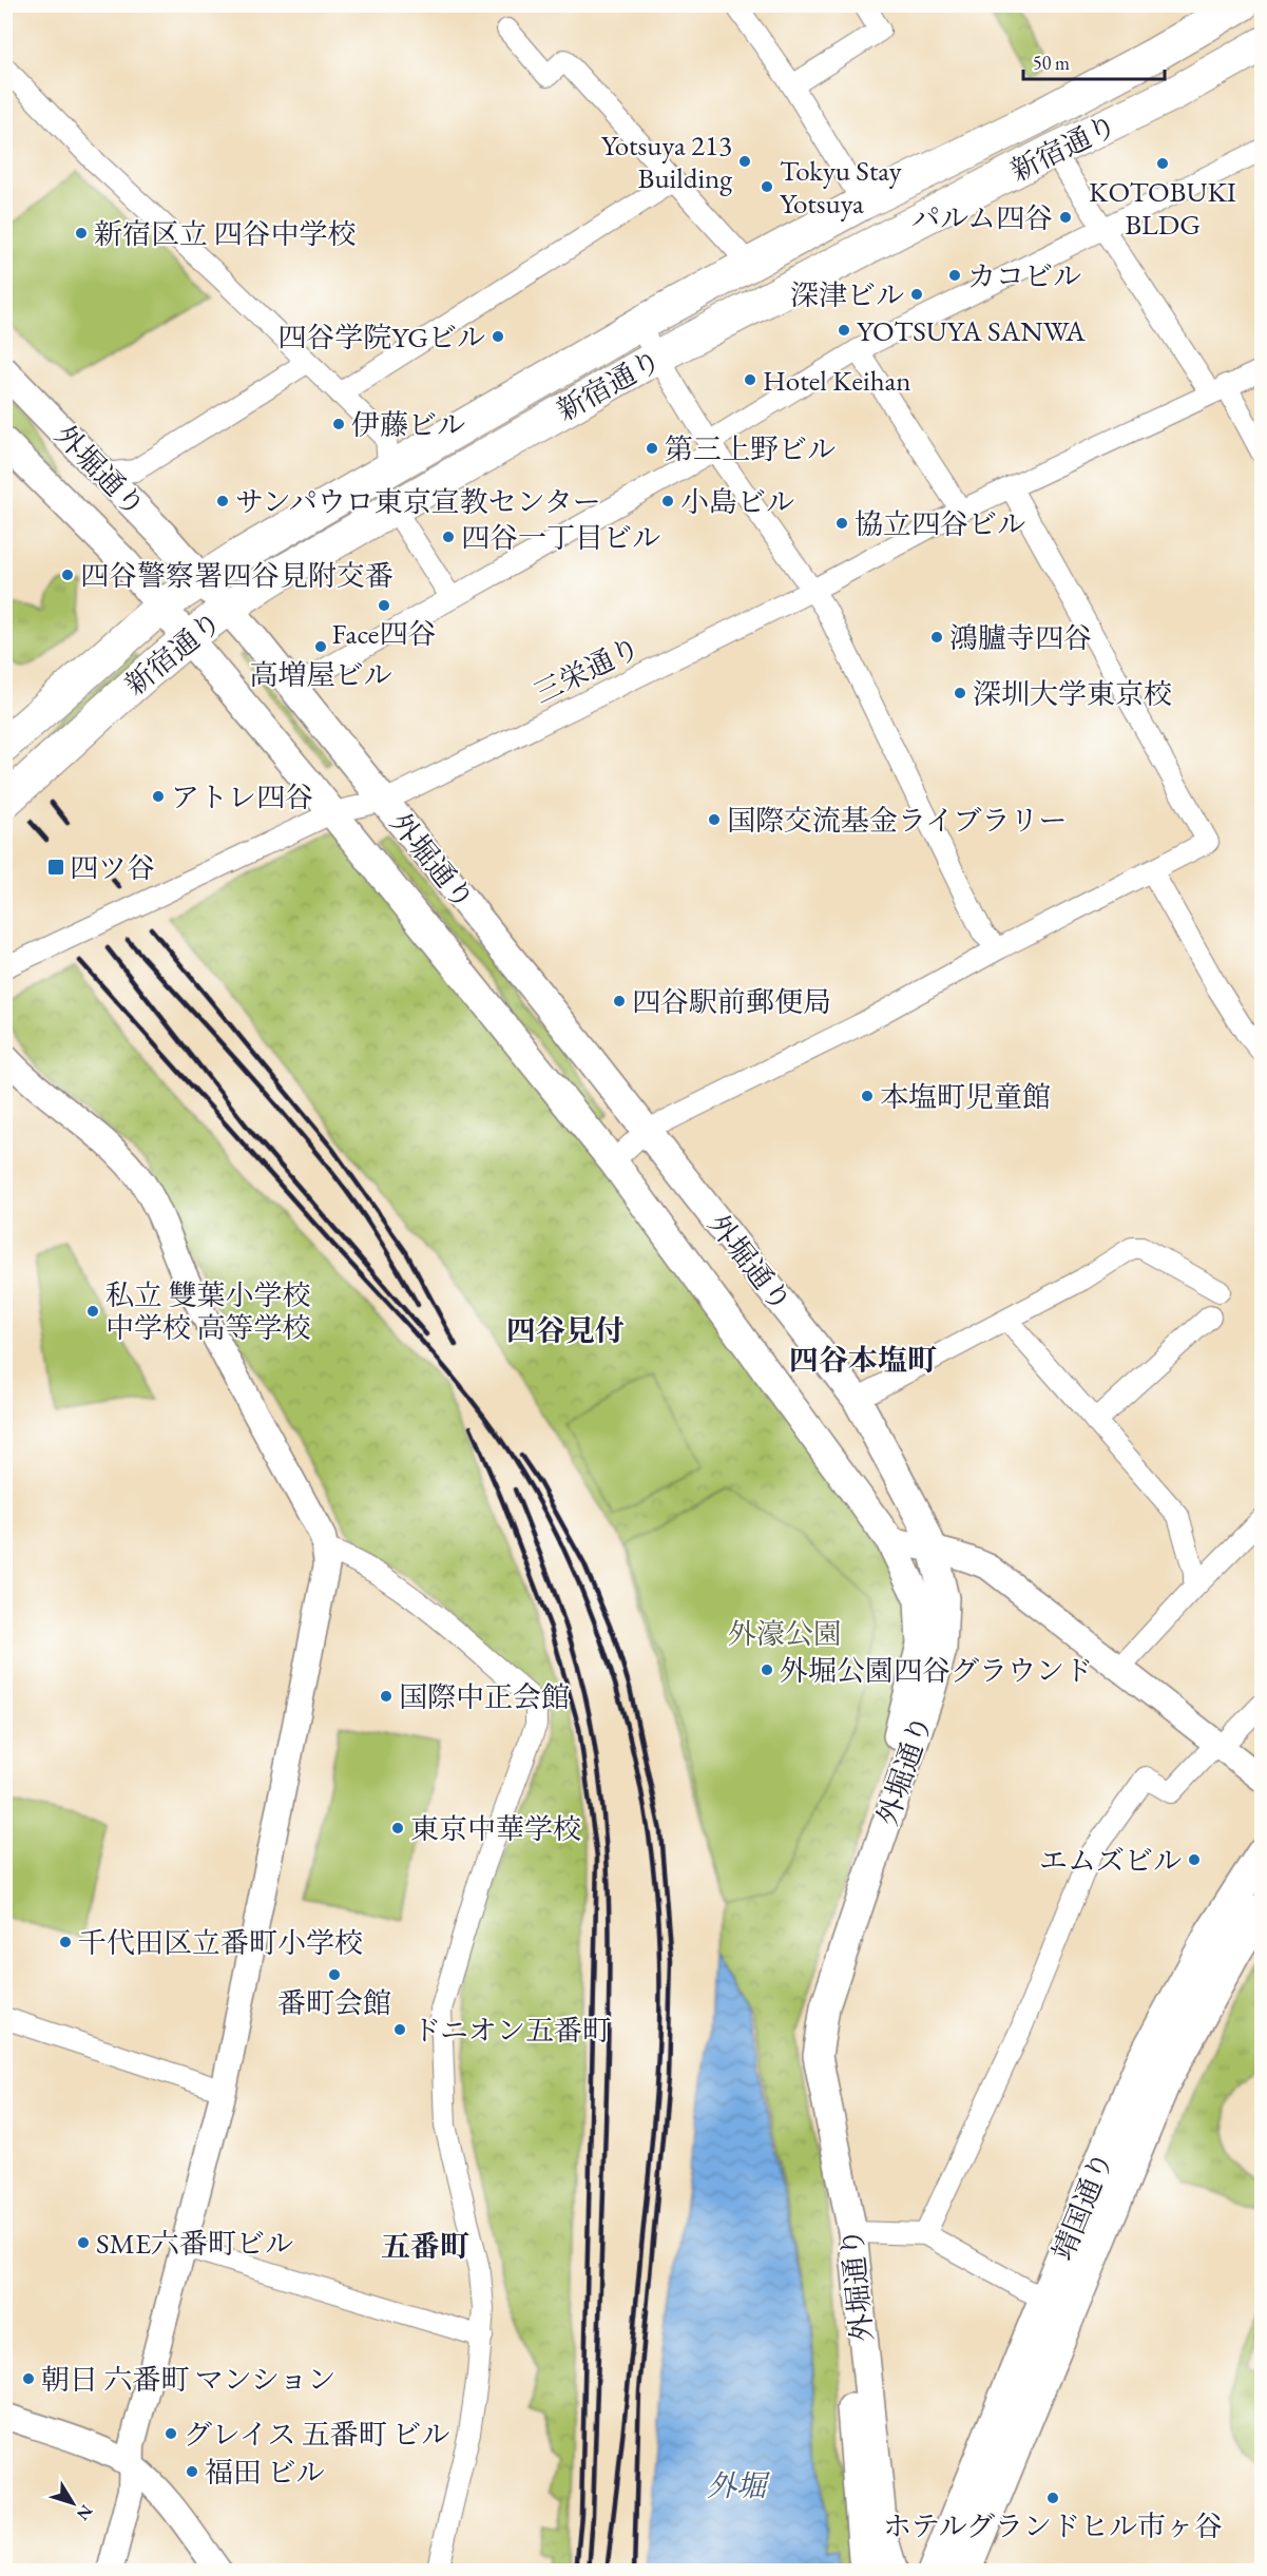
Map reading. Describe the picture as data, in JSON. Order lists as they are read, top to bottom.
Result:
{
  "streets": {
    "highway": ["新宿通り"],
    "main road": ["外堀通り", "靖国通り"],
    "street": ["三栄通り"]
  },
  "crossings": [
    ["新宿通り", "外堀通り"],
    ["外堀通り", "三栄通り"]
  ],
  "districts": ["四谷見付", "四谷本塩町", "五番町"],
  "water": ["外堀"],
  "parks": ["外濠公園"],
  "places": {
    "other": [
      "Yotsuya 213 Building",
      "KOTOBUKI BLDG",
      "Tokyu Stay Yotsuya",
      "パルム四谷",
      "新宿区立 四谷中学校",
      "カコビル",
      "深津ビル",
      "YOTSUYA SANWA",
      "四谷学院YGビル",
      "Hotel Keihan",
      "伊藤ビル",
      "第三上野ビル",
      "サンパウロ東京宣教センター",
      "小島ビル",
      "協立四谷ビル",
      "四谷一丁目ビル",
      "四谷警察署四谷見附交番",
      "Face四谷",
      "鴻臚寺四谷",
      "高増屋ビル",
      "深圳大学東京校",
      "アトレ四谷",
      "国際交流基金ライブラリー",
      "四谷駅前郵便局",
      "本塩町児童館",
      "私立 雙葉小学校 中学校 高等学校",
      "外堀公園四谷グラウンド",
      "国際中正会館",
      "東京中華学校",
      "エムズビル",
      "千代田区立番町小学校",
      "番町会館",
      "ドニオン五番町",
      "SME六番町ビル",
      "朝日 六番町 マンション",
      "グレイス 五番町 ビル",
      "福田 ビル",
      "ホテルグランドヒル市ヶ谷"
    ],
    "transit": ["四ツ谷"]
  },
  "scale_bar": "50 m",
  "north": "bottom right"
}
